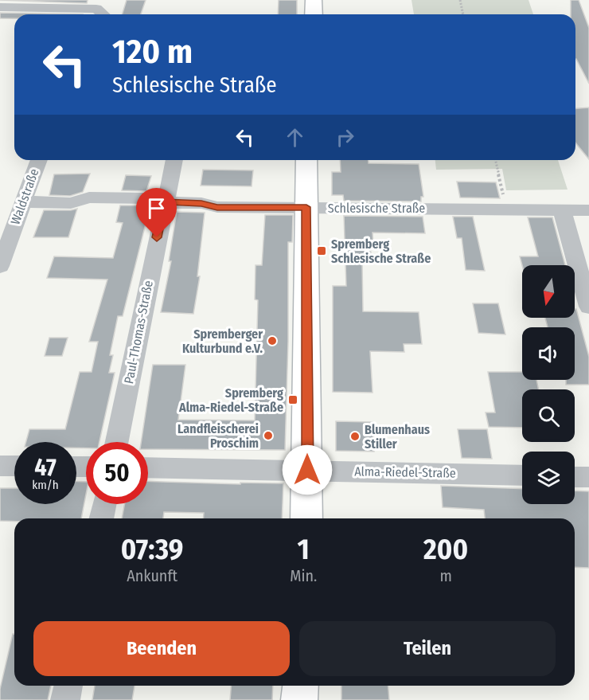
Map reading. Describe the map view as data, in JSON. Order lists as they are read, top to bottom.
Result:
{
  "streets": {
    "street": [
      "Waldstraße",
      "Schlesische Straße",
      "Paul-Thomas-Straße",
      "Alma-Riedel-Straße"
    ]
  },
  "crossings": [
    ["Waldstraße", "Schlesische Straße"],
    ["Schlesische Straße", "Paul-Thomas-Straße"]
  ],
  "places": {
    "transit": ["Spremberg Schlesische Straße", "Spremberg Alma-Riedel-Straße"],
    "other": ["Spremberger Kulturbund e.V.", "Landfleischerei Proschim", "Blumenhaus Stiller"]
  },
  "north": "bottom",
  "page": {
    "turn": ["120 m", "Schlesische Straße"],
    "speed": "47 km/h",
    "limit": "50",
    "eta": [
      "07:39",
      "Ankunft",
      "1",
      "Min.",
      "200",
      "m"
    ],
    "buttons": ["Beenden", "Teilen"]
  }
}
